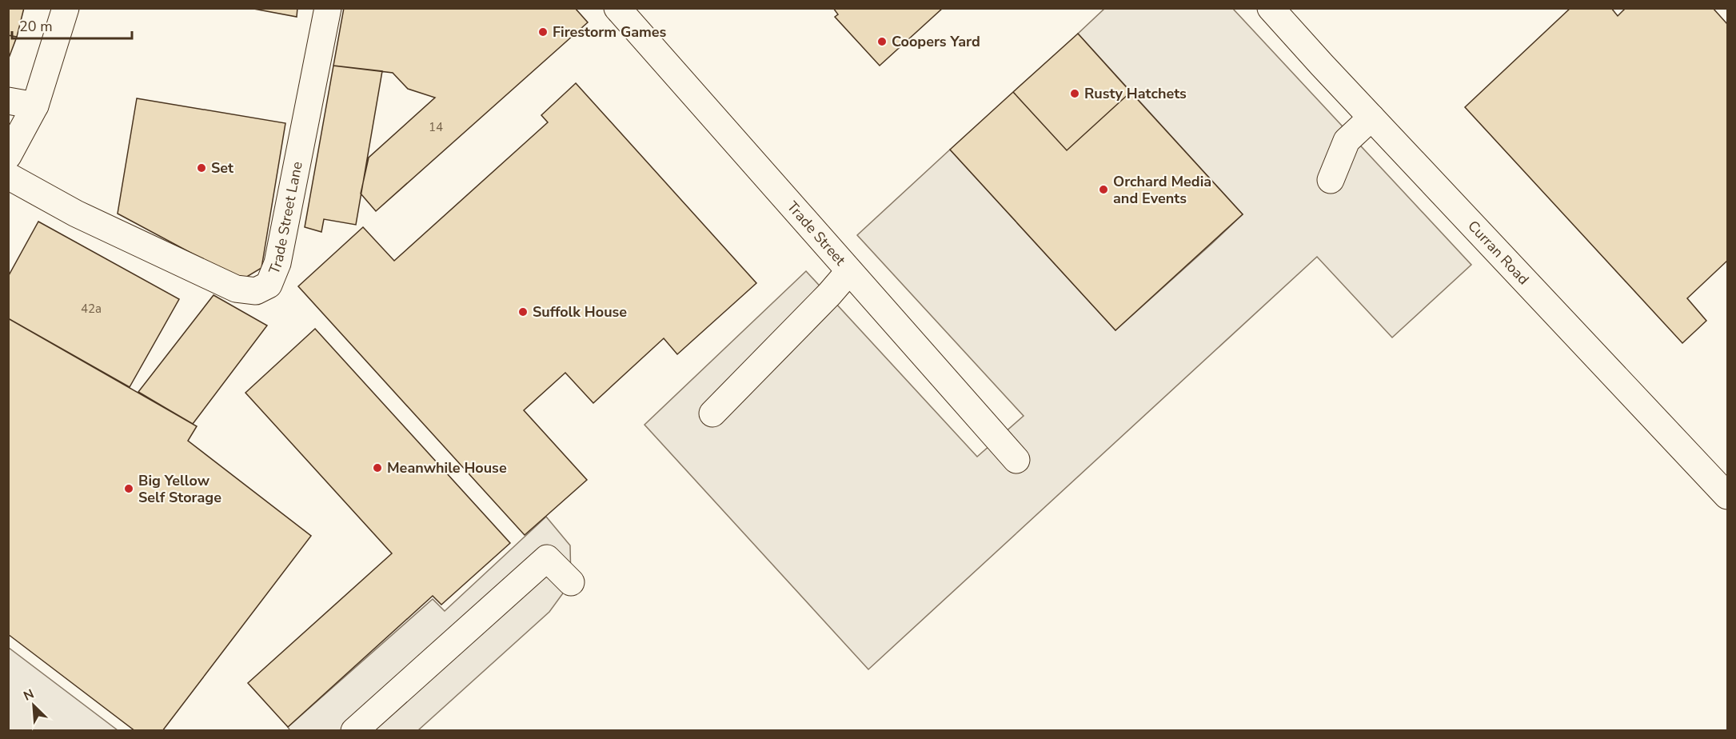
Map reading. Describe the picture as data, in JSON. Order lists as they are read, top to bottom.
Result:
{
  "streets": {
    "street": ["Trade Street Lane", "Trade Street", "Curran Road"]
  },
  "places": [
    "Firestorm Games",
    "Coopers Yard",
    "Rusty Hatchets",
    "Set",
    "Orchard Media and Events",
    "Suffolk House",
    "Meanwhile House",
    "Big Yellow Self Storage"
  ],
  "house_numbers": ["14", "42a"],
  "scale_bar": "20 m",
  "north": "top left"
}
